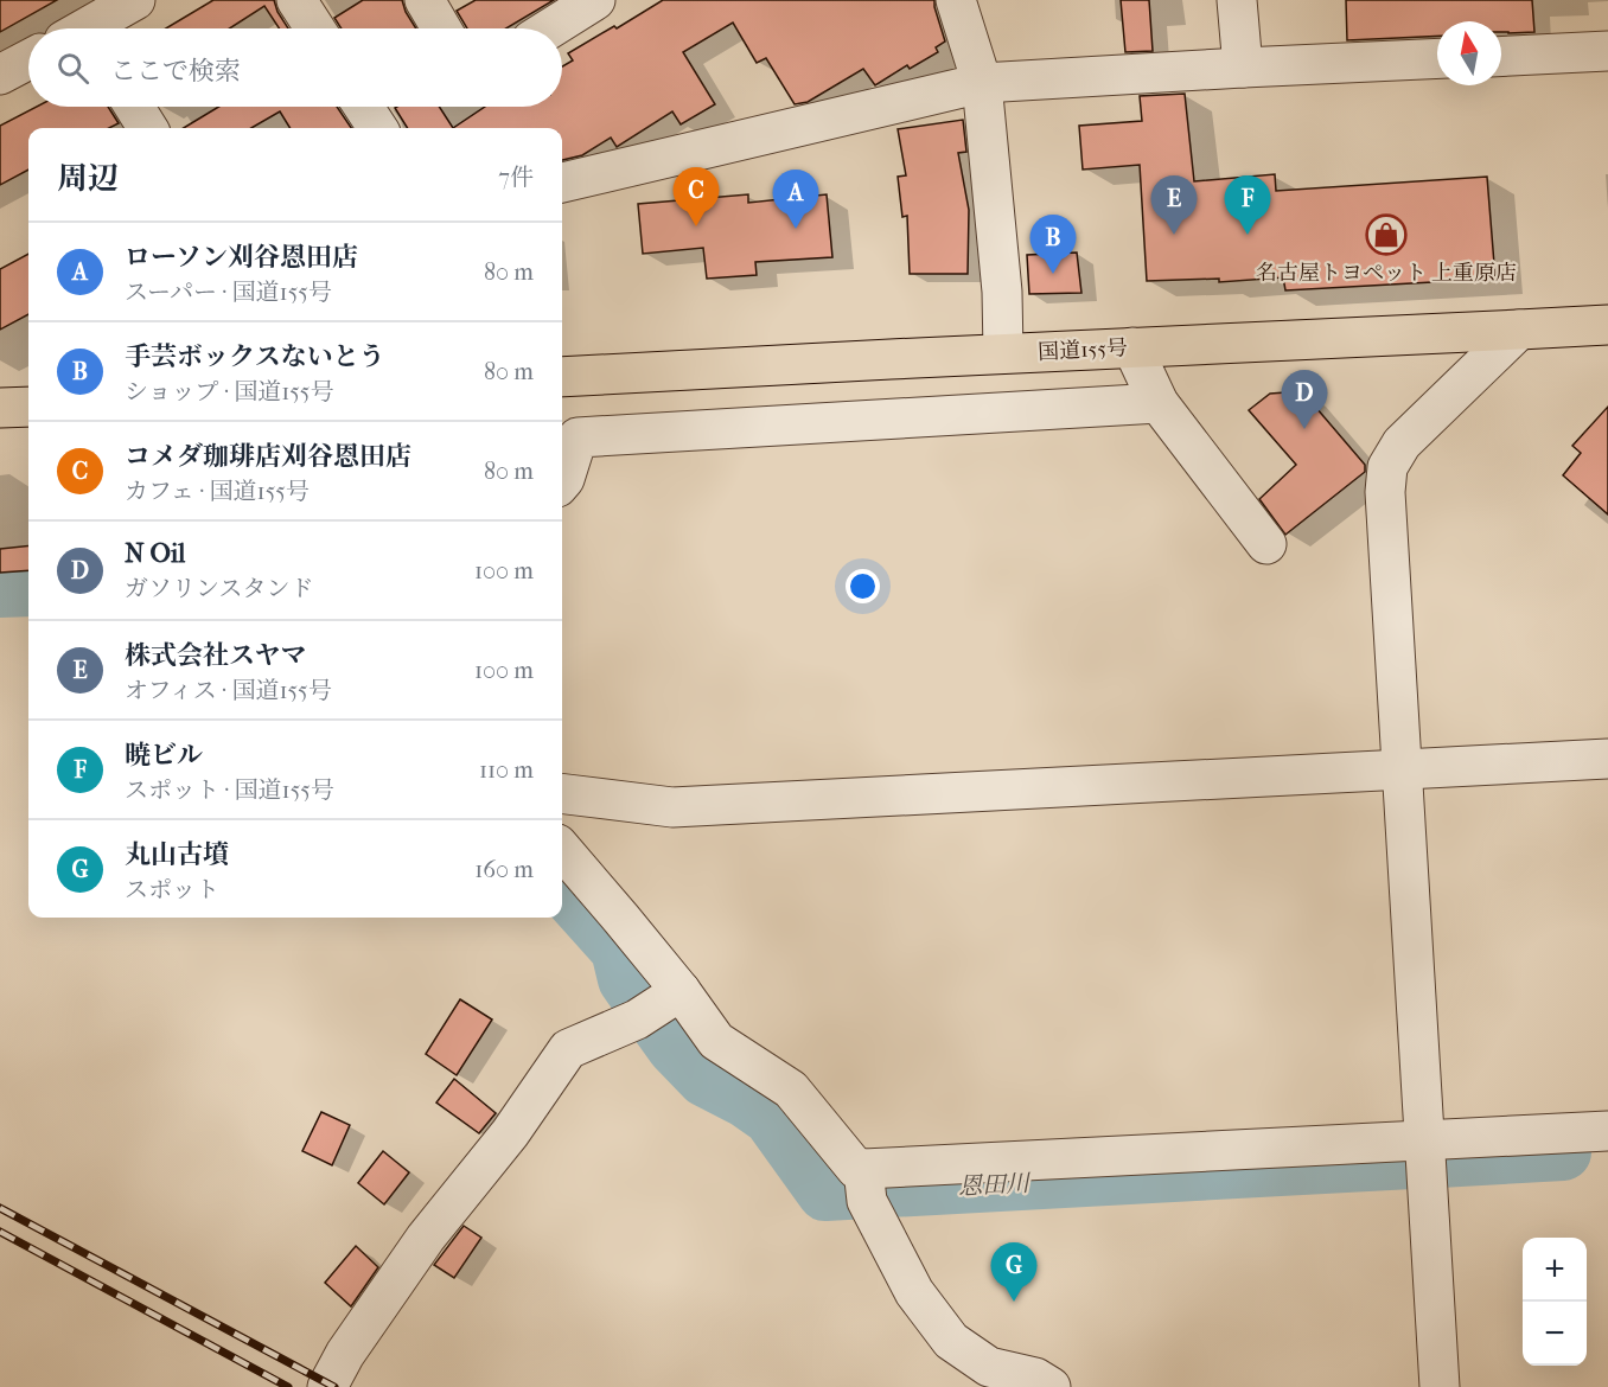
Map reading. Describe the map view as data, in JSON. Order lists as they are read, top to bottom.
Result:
{
  "streets": {
    "highway": ["国道155号"]
  },
  "water": ["恩田川"],
  "places": {
    "shop": ["名古屋トヨペット 上重原店"]
  },
  "north": "top",
  "page": {
    "search": "ここで検索",
    "heading": ["周辺", "7件"],
    "pins": [
      "C",
      "A",
      "E",
      "F",
      "B",
      "D",
      "G"
    ],
    "list": [
      {
        "mark": "A",
        "name": "ローソン刈谷恩田店",
        "note": "スーパー · 国道155号",
        "value": "80 m"
      },
      {
        "mark": "B",
        "name": "手芸ボックスないとう",
        "note": "ショップ · 国道155号",
        "value": "80 m"
      },
      {
        "mark": "C",
        "name": "コメダ珈琲店刈谷恩田店",
        "note": "カフェ · 国道155号",
        "value": "80 m"
      },
      {
        "mark": "D",
        "name": "N Oil",
        "note": "ガソリンスタンド",
        "value": "100 m"
      },
      {
        "mark": "E",
        "name": "株式会社スヤマ",
        "note": "オフィス · 国道155号",
        "value": "100 m"
      },
      {
        "mark": "F",
        "name": "暁ビル",
        "note": "スポット · 国道155号",
        "value": "110 m"
      },
      {
        "mark": "G",
        "name": "丸山古墳",
        "note": "スポット",
        "value": "160 m"
      }
    ],
    "map_buttons": ["+", "−"]
  }
}
